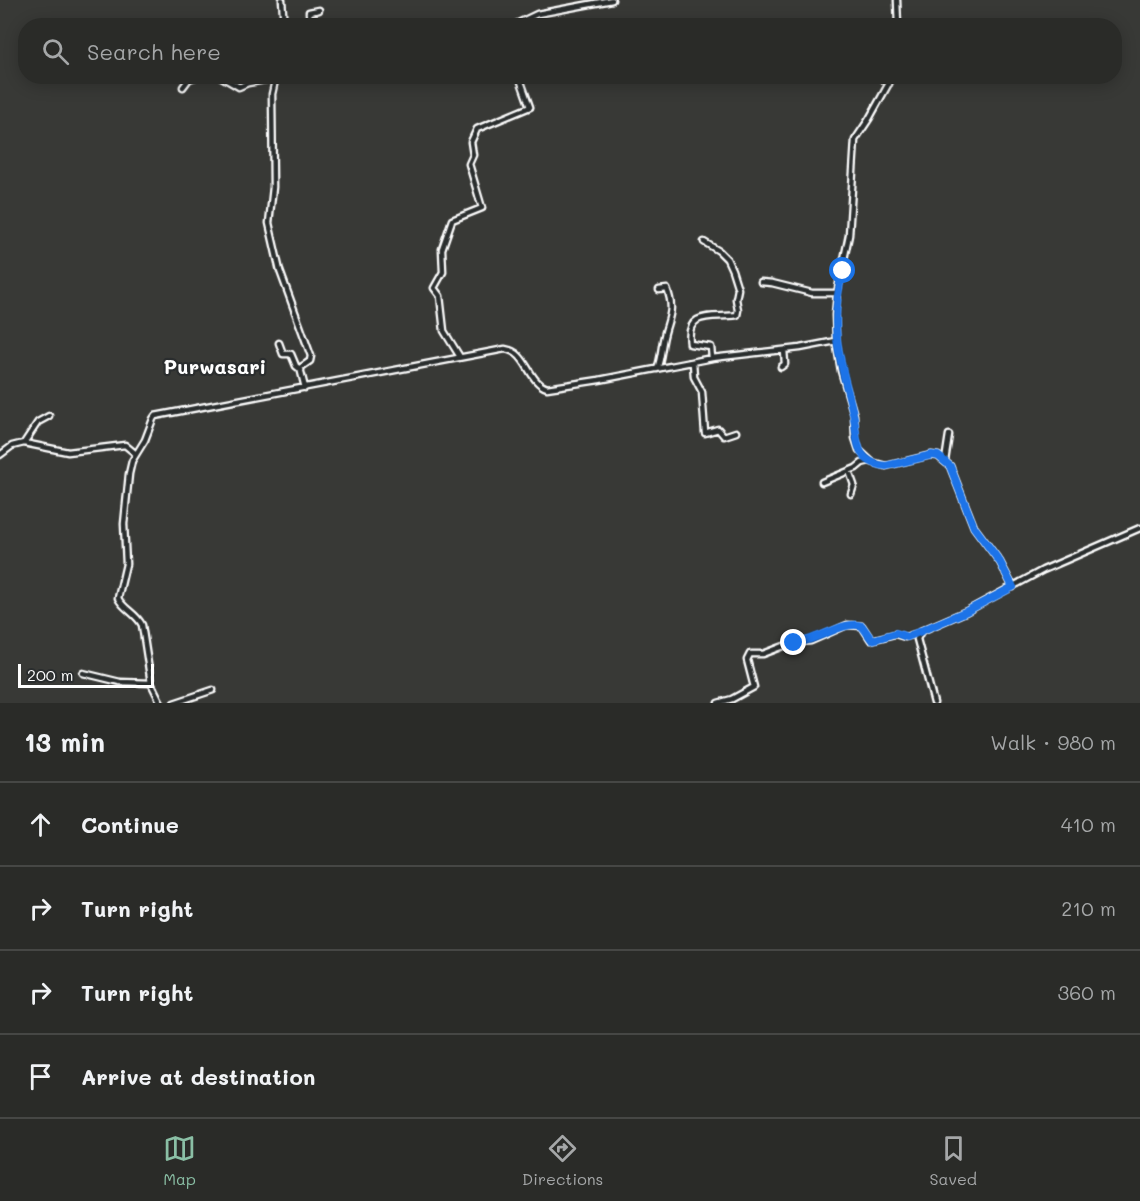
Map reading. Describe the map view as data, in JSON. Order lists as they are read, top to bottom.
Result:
{
  "districts": ["Purwasari"],
  "scale_bar": "200 m",
  "page": {
    "search": "Search here",
    "scale": "200 m",
    "heading": ["13 min", "Walk · 980 m"],
    "list": [
      ["Continue", "410 m"],
      ["Turn right", "210 m"],
      ["Turn right", "360 m"],
      "Arrive at destination"
    ],
    "nav": ["Map", "Directions", "Saved"]
  }
}
